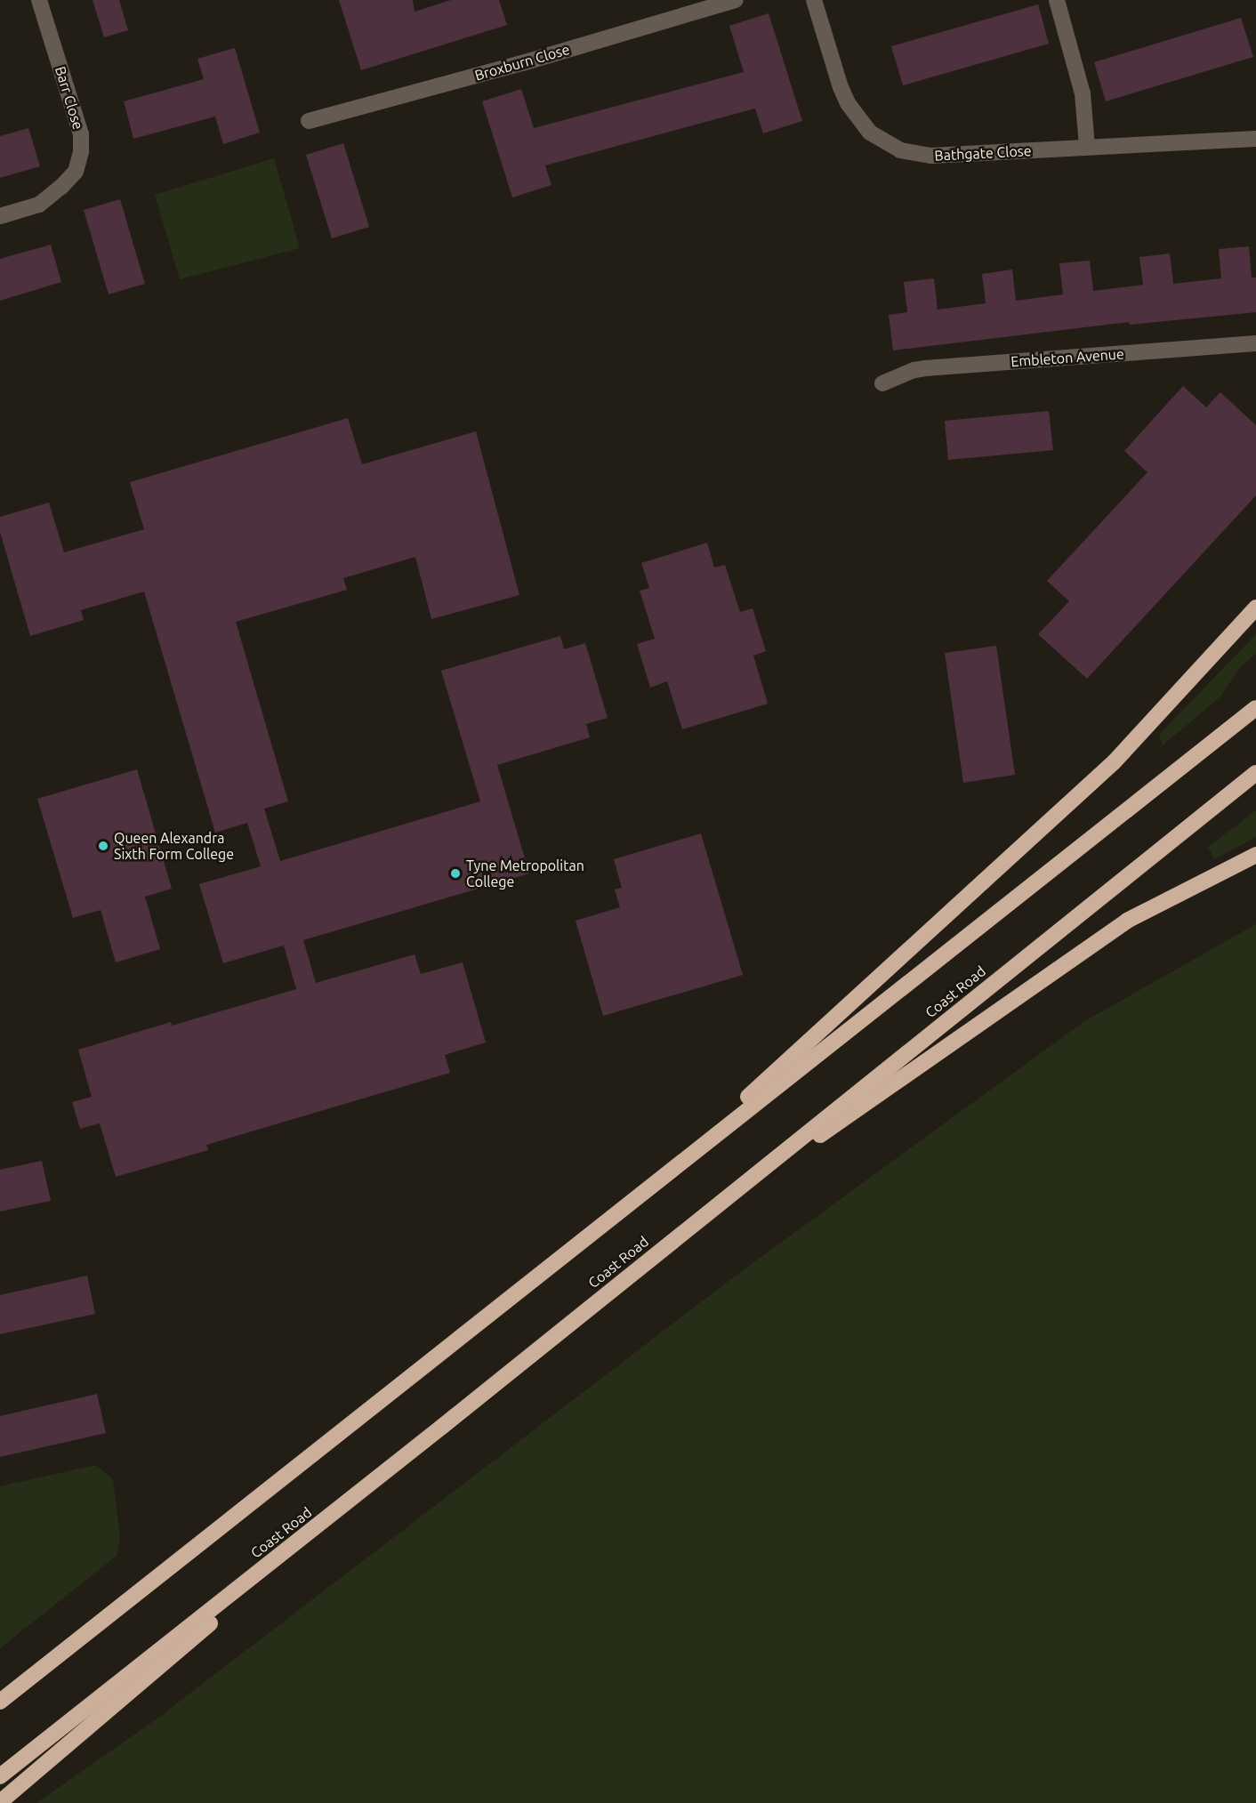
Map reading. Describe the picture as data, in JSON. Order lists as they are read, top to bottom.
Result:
{
  "streets": {
    "highway": ["Coast Road"],
    "street": [
      "Broxburn Close",
      "Barr Close",
      "Bathgate Close",
      "Embleton Avenue"
    ]
  },
  "places": ["Queen Alexandra Sixth Form College", "Tyne Metropolitan College"]
}
